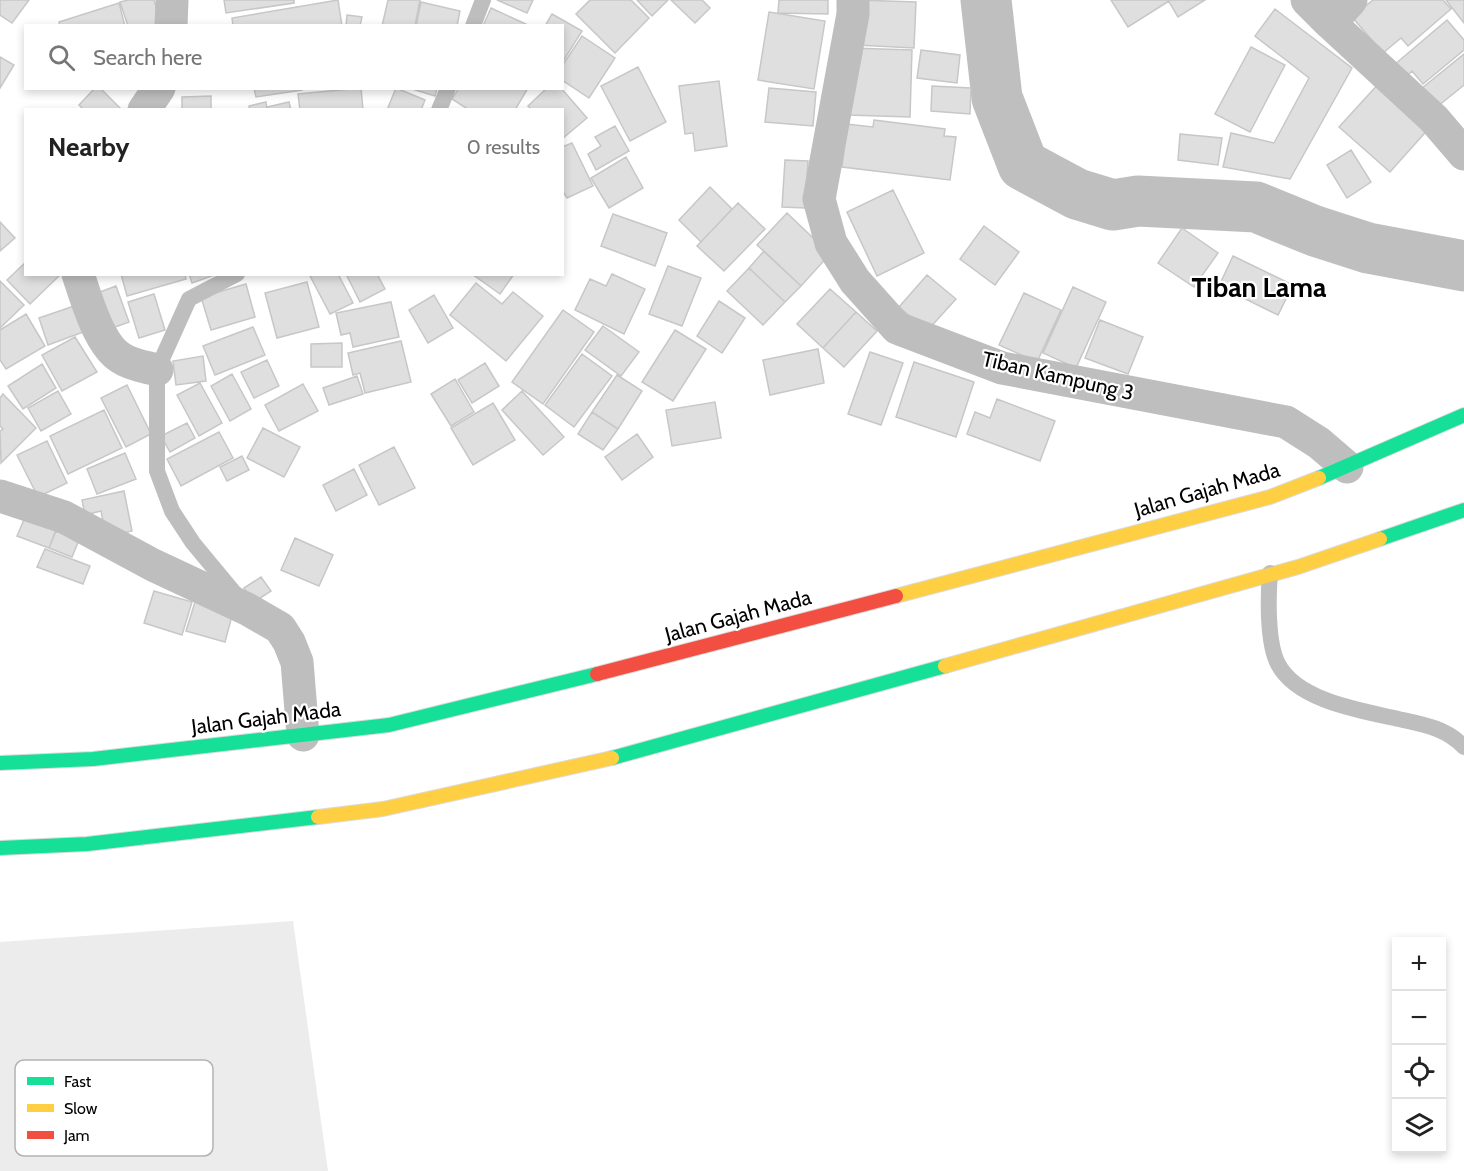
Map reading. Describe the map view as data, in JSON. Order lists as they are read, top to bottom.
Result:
{
  "streets": {
    "highway": ["Jalan Gajah Mada"],
    "street": ["Tiban Kampung 3"]
  },
  "crossings": [
    ["Tiban Kampung 3", "Jalan Gajah Mada"]
  ],
  "districts": ["Tiban Lama"],
  "legend": ["Fast", "Slow", "Jam"],
  "page": {
    "search": "Search here",
    "heading": ["Nearby", "0 results"],
    "map_buttons": ["+", "−"]
  }
}
